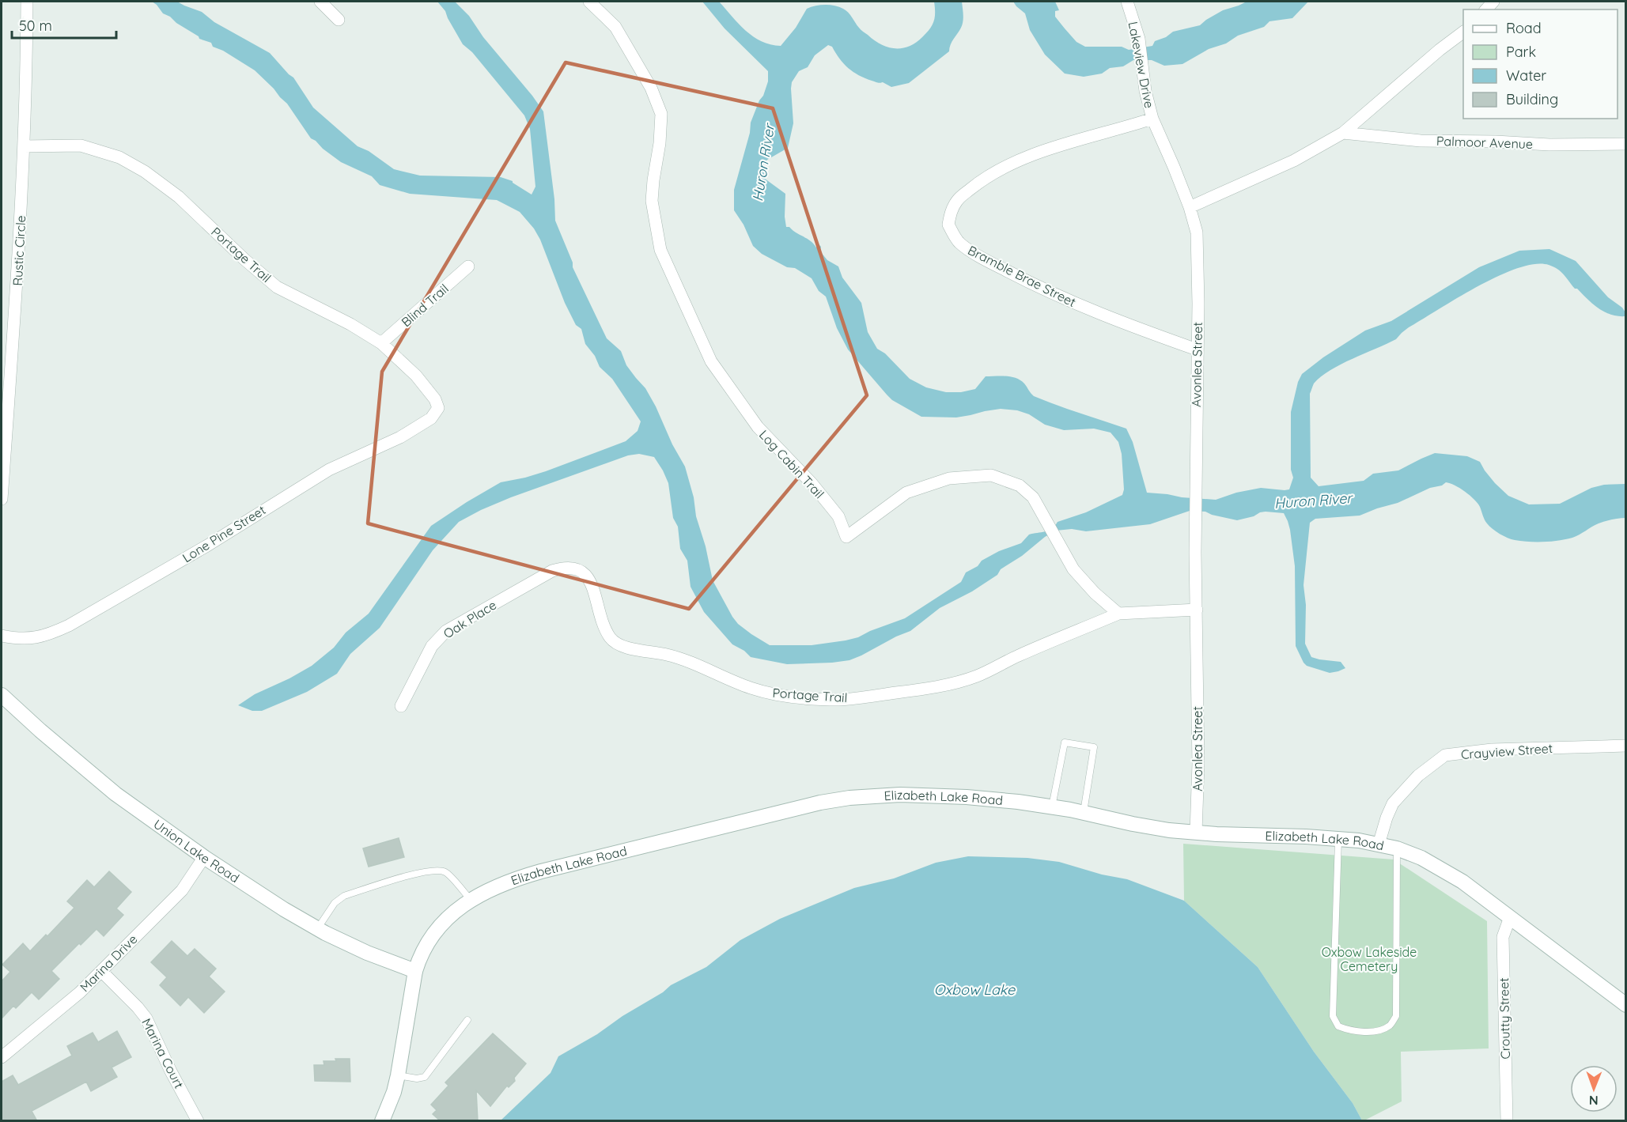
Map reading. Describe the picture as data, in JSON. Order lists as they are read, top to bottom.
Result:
{
  "streets": {
    "street": [
      "Lakeview Drive",
      "Palmoor Avenue",
      "Rustic Circle",
      "Portage Trail",
      "Bramble Brae Street",
      "Blind Trail",
      "Avonlea Street",
      "Log Cabin Trail",
      "Lone Pine Street",
      "Oak Place",
      "Crayview Street",
      "Elizabeth Lake Road",
      "Union Lake Road",
      "Marina Drive",
      "Croutty Street",
      "Marina Court"
    ]
  },
  "crossings": [
    ["Lakeview Drive", "Bramble Brae Street"],
    ["Lakeview Drive", "Avonlea Street"],
    ["Rustic Circle", "Portage Trail"],
    ["Portage Trail", "Blind Trail"],
    ["Portage Trail", "Log Cabin Trail"],
    ["Portage Trail", "Lone Pine Street"],
    ["Portage Trail", "Oak Place"],
    ["Bramble Brae Street", "Avonlea Street"],
    ["Avonlea Street", "Elizabeth Lake Road"],
    ["Crayview Street", "Elizabeth Lake Road"],
    ["Elizabeth Lake Road", "Union Lake Road"],
    ["Elizabeth Lake Road", "Croutty Street"],
    ["Union Lake Road", "Marina Drive"],
    ["Marina Drive", "Marina Court"]
  ],
  "water": ["Huron River", "Oxbow Lake"],
  "parks": ["Oxbow Lakeside Cemetery"],
  "legend": [
    "Road",
    "Park",
    "Water",
    "Building"
  ],
  "scale_bar": "50 m",
  "north": "bottom"
}
